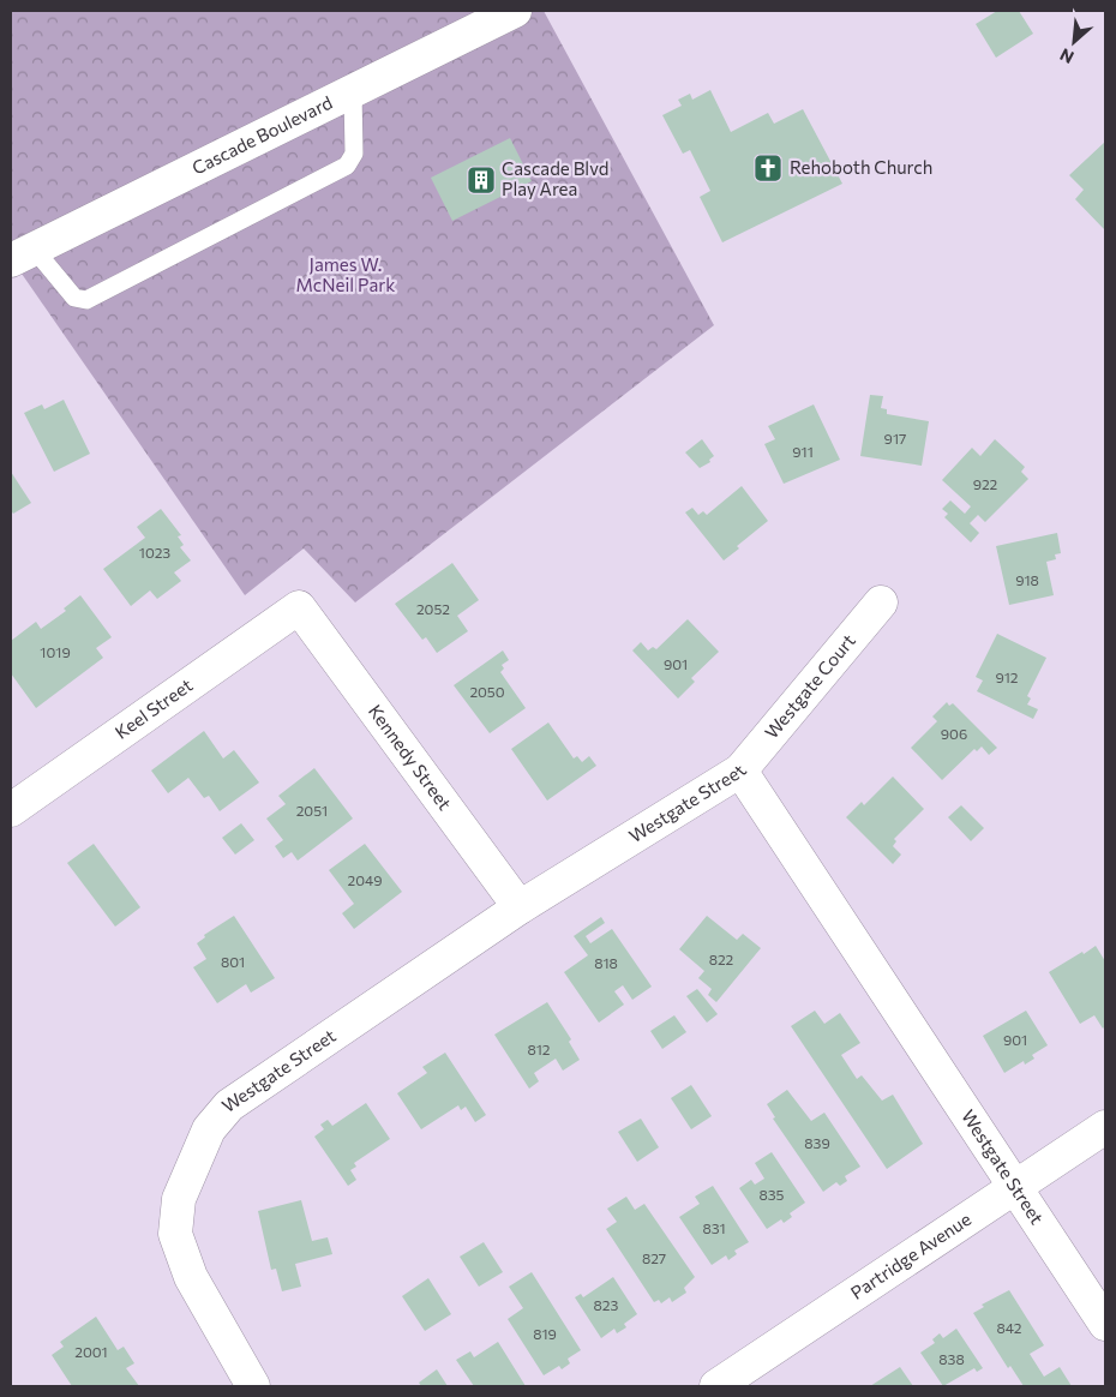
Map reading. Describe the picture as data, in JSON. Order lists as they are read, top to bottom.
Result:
{
  "streets": {
    "street": [
      "Cascade Boulevard",
      "Westgate Court",
      "Keel Street",
      "Kennedy Street",
      "Westgate Street",
      "Partridge Avenue"
    ]
  },
  "crossings": [
    ["Westgate Court", "Westgate Street"],
    ["Keel Street", "Kennedy Street"],
    ["Kennedy Street", "Westgate Street"],
    ["Westgate Street", "Partridge Avenue"]
  ],
  "parks": ["James W. McNeil Park"],
  "places": {
    "church": ["Rehoboth Church"],
    "building": ["Cascade Blvd Play Area"]
  },
  "house_numbers": [
    "917",
    "911",
    "922",
    "1023",
    "918",
    "2052",
    "1019",
    "901",
    "912",
    "2050",
    "906",
    "2051",
    "2049",
    "822",
    "801",
    "818",
    "901",
    "812",
    "839",
    "835",
    "831",
    "827",
    "823",
    "842",
    "819",
    "2001",
    "838"
  ],
  "north": "bottom left"
}
